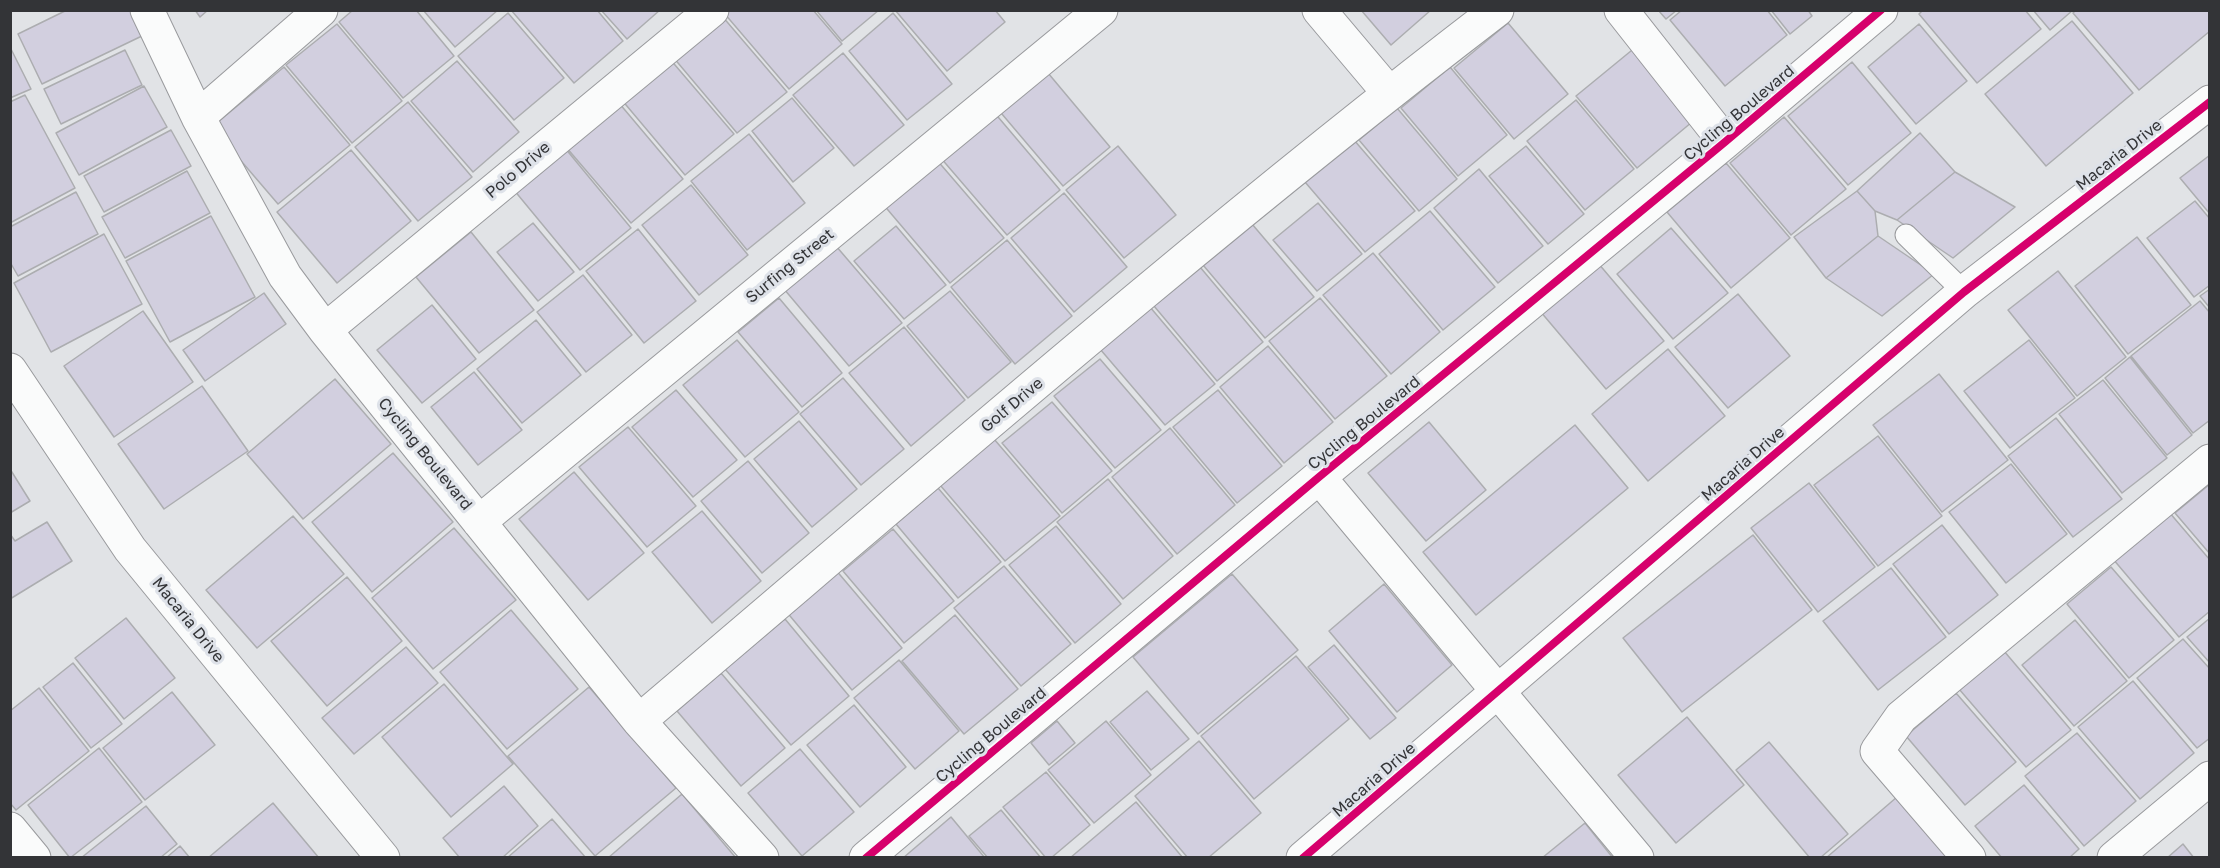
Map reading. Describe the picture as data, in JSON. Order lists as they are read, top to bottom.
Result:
{
  "streets": {
    "street": [
      "Cycling Boulevard",
      "Macaria Drive",
      "Polo Drive",
      "Surfing Street",
      "Golf Drive"
    ]
  },
  "crossings": [
    ["Cycling Boulevard", "Polo Drive"],
    ["Cycling Boulevard", "Surfing Street"],
    ["Cycling Boulevard", "Golf Drive"]
  ]
}
